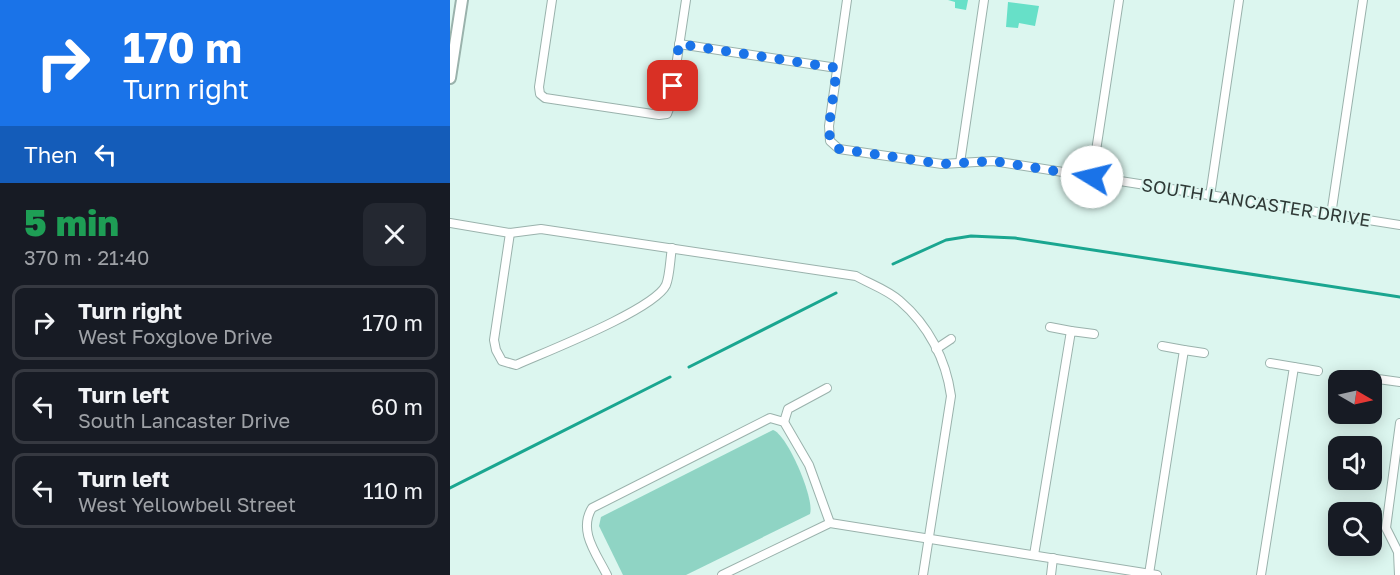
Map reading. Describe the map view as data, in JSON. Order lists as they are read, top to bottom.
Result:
{
  "streets": {
    "street": ["SOUTH LANCASTER DRIVE"]
  },
  "north": "right",
  "page": {
    "turn": ["170 m", "Turn right"],
    "then": "Then",
    "heading": ["5 min", "370 m · 21:40"],
    "list": [
      {
        "name": "Turn right",
        "note": "West Foxglove Drive",
        "value": "170 m"
      },
      {
        "name": "Turn left",
        "note": "South Lancaster Drive",
        "value": "60 m"
      },
      {
        "name": "Turn left",
        "note": "West Yellowbell Street",
        "value": "110 m"
      }
    ]
  }
}
